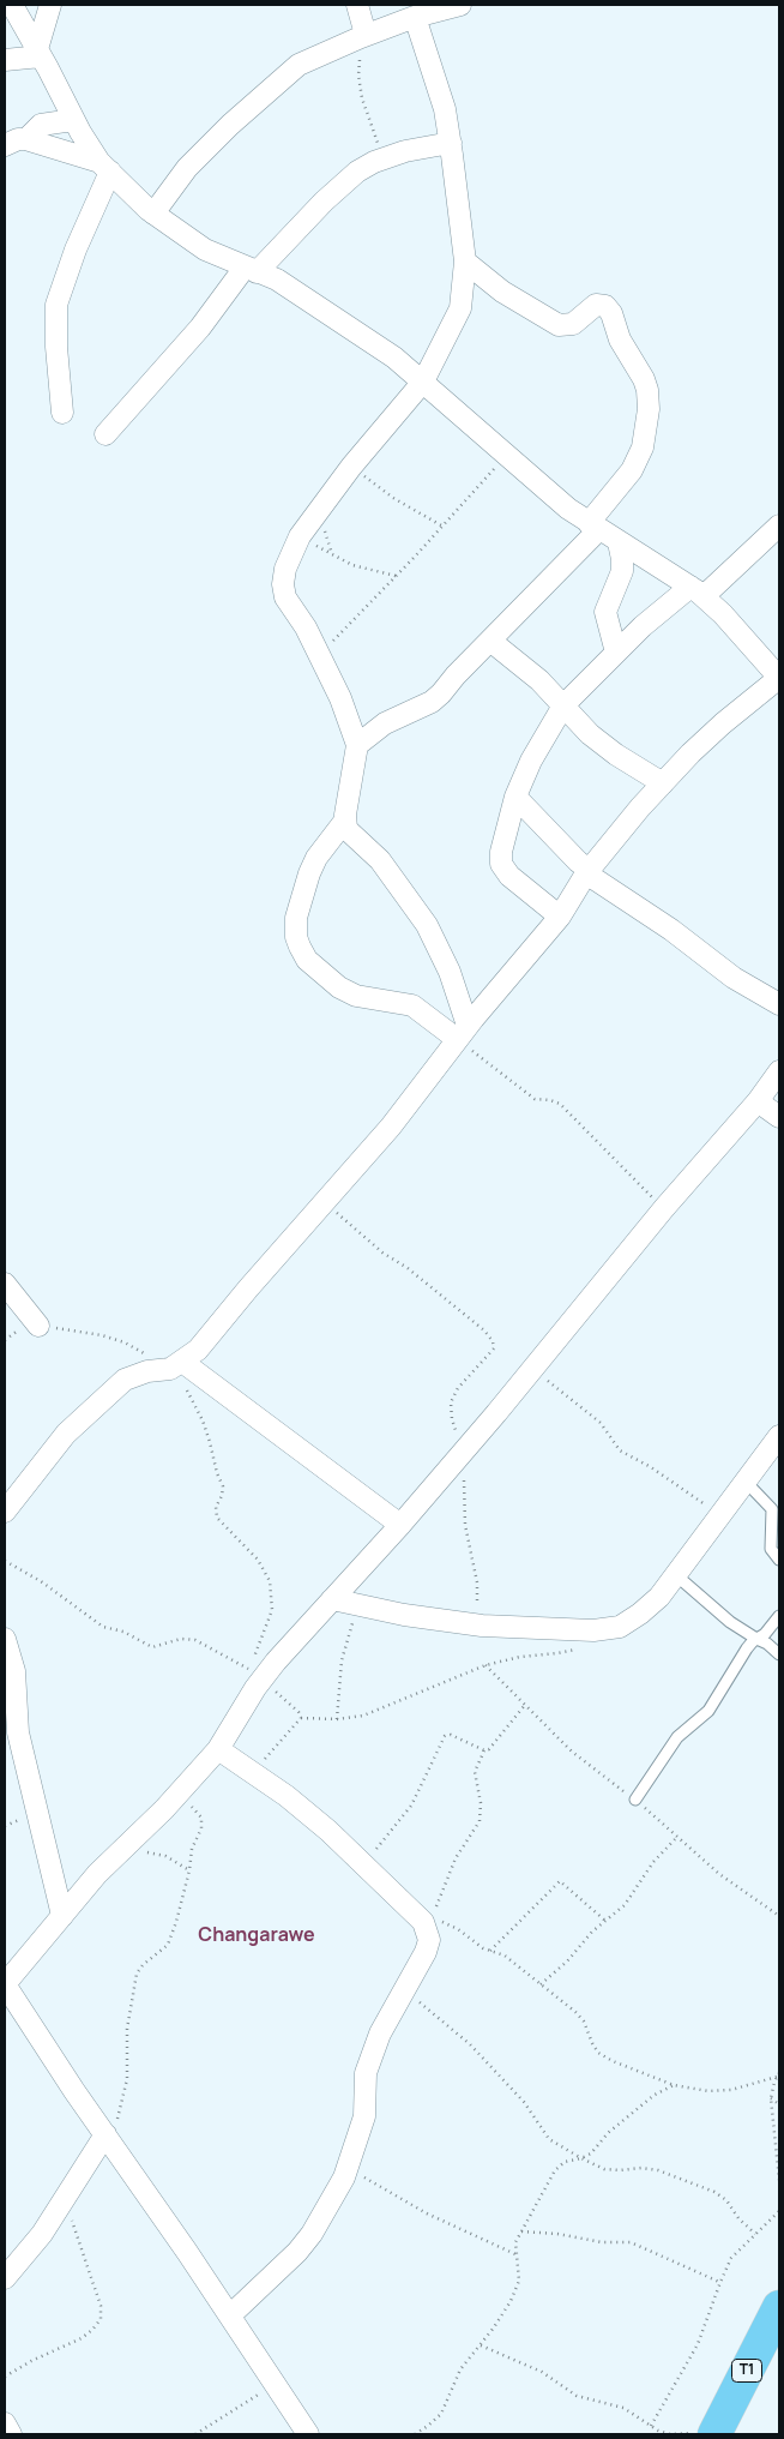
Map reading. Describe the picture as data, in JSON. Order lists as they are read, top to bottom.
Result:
{
  "streets": {
    "highway": ["T1"]
  },
  "districts": ["Changarawe"]
}
